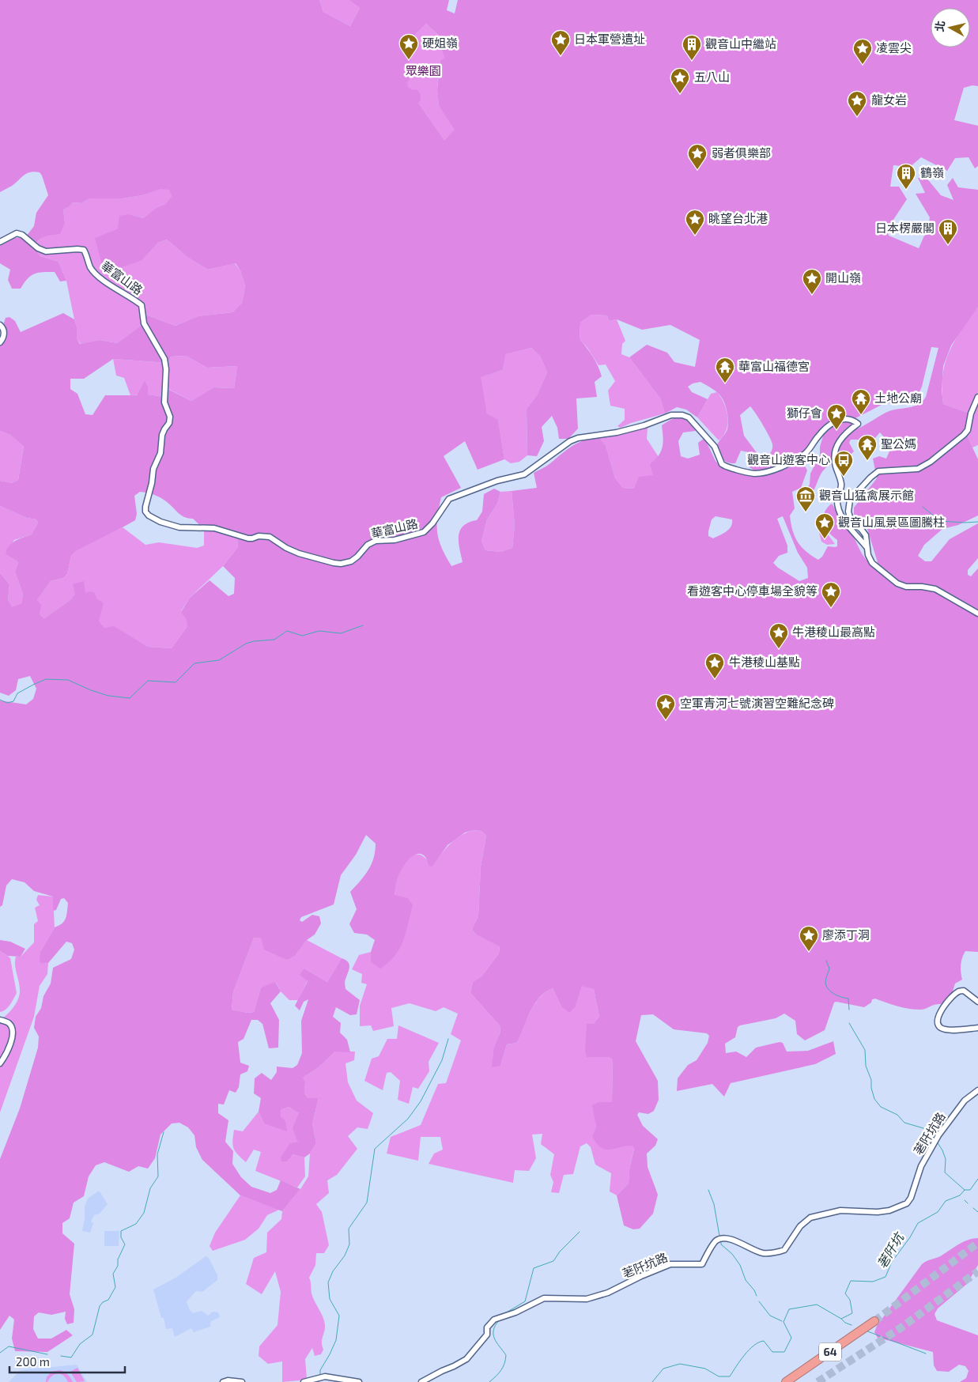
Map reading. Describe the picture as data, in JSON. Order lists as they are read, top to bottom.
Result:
{
  "streets": {
    "highway": ["64"],
    "street": ["華富山路", "荖阡坑路"]
  },
  "water": ["荖阡坑"],
  "parks": ["眾樂園"],
  "places": {
    "place": [
      "日本軍營遺址",
      "硬姐嶺",
      "凌雲尖",
      "五八山",
      "龍女岩",
      "弱者俱樂部",
      "眺望台北港",
      "開山嶺",
      "獅仔會",
      "觀音山風景區圖騰柱",
      "看遊客中心停車場全貌等",
      "牛港稜山最高點",
      "牛港稜山基點",
      "空軍青河七號演習空難紀念碑",
      "廖添丁洞"
    ],
    "building": ["觀音山中繼站", "鶴嶺", "日本楞嚴閣"],
    "temple": ["華富山福德宮", "土地公廟", "聖公媽"],
    "bus stop": ["觀音山遊客中心"],
    "museum": ["觀音山猛禽展示館"]
  },
  "scale_bar": "200 m",
  "north": "left"
}
